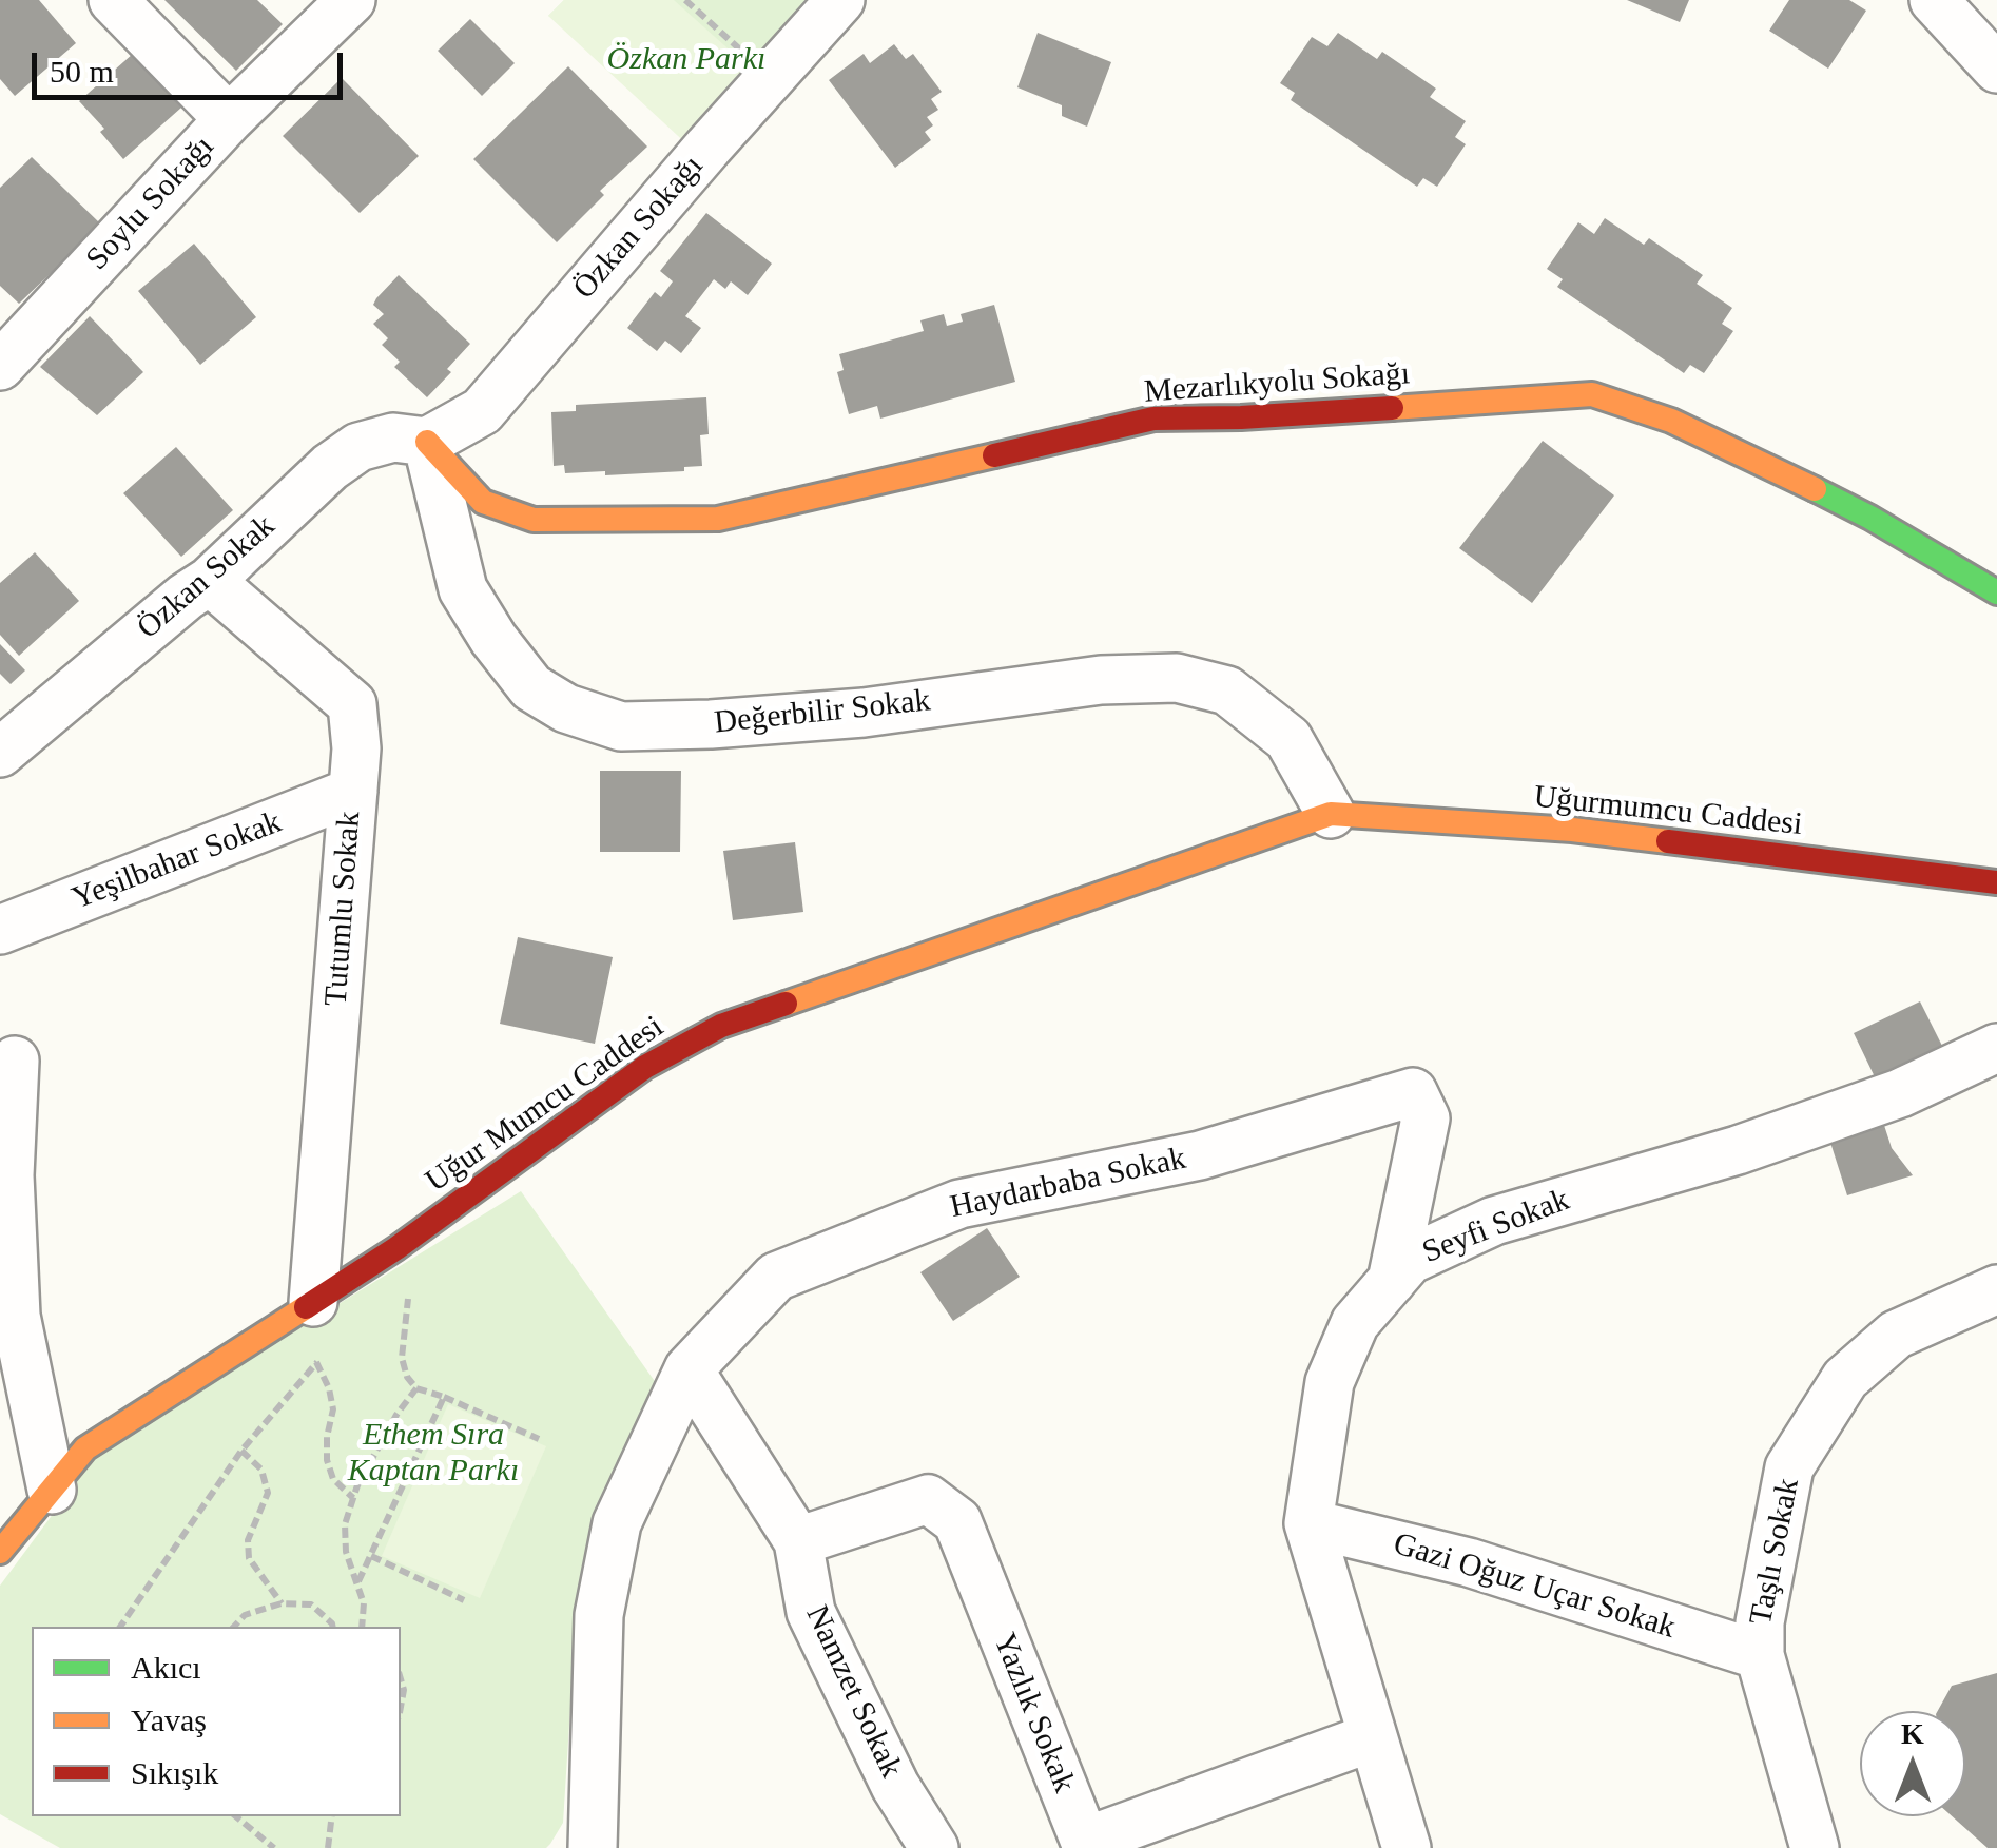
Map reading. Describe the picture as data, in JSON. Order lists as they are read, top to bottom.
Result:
{
  "streets": {
    "street": [
      "Soylu Sokağı",
      "Özkan Sokağı",
      "Mezarlıkyolu Sokağı",
      "Özkan Sokak",
      "Değerbilir Sokak",
      "Uğurmumcu Caddesi",
      "Yeşilbahar Sokak",
      "Tutumlu Sokak",
      "Uğur Mumcu Caddesi",
      "Haydarbaba Sokak",
      "Seyfi Sokak",
      "Taşlı Sokak",
      "Gazi Oğuz Uçar Sokak",
      "Namzet Sokak",
      "Yazlık Sokak"
    ]
  },
  "crossings": [
    ["Özkan Sokağı", "Mezarlıkyolu Sokağı"],
    ["Özkan Sokağı", "Özkan Sokak"],
    ["Özkan Sokağı", "Değerbilir Sokak"],
    ["Mezarlıkyolu Sokağı", "Özkan Sokak"],
    ["Mezarlıkyolu Sokağı", "Değerbilir Sokak"],
    ["Özkan Sokak", "Değerbilir Sokak"],
    ["Özkan Sokak", "Tutumlu Sokak"],
    ["Değerbilir Sokak", "Uğurmumcu Caddesi"],
    ["Değerbilir Sokak", "Uğur Mumcu Caddesi"],
    ["Uğurmumcu Caddesi", "Uğur Mumcu Caddesi"],
    ["Yeşilbahar Sokak", "Tutumlu Sokak"],
    ["Tutumlu Sokak", "Uğur Mumcu Caddesi"],
    ["Haydarbaba Sokak", "Seyfi Sokak"],
    ["Haydarbaba Sokak", "Namzet Sokak"],
    ["Seyfi Sokak", "Gazi Oğuz Uçar Sokak"],
    ["Seyfi Sokak", "Yazlık Sokak"],
    ["Taşlı Sokak", "Gazi Oğuz Uçar Sokak"],
    ["Namzet Sokak", "Yazlık Sokak"]
  ],
  "parks": ["Özkan Parkı", "Ethem Sıra Kaptan Parkı"],
  "legend": ["Akıcı", "Yavaş", "Sıkışık"],
  "scale_bar": "50 m",
  "north": "top"
}
